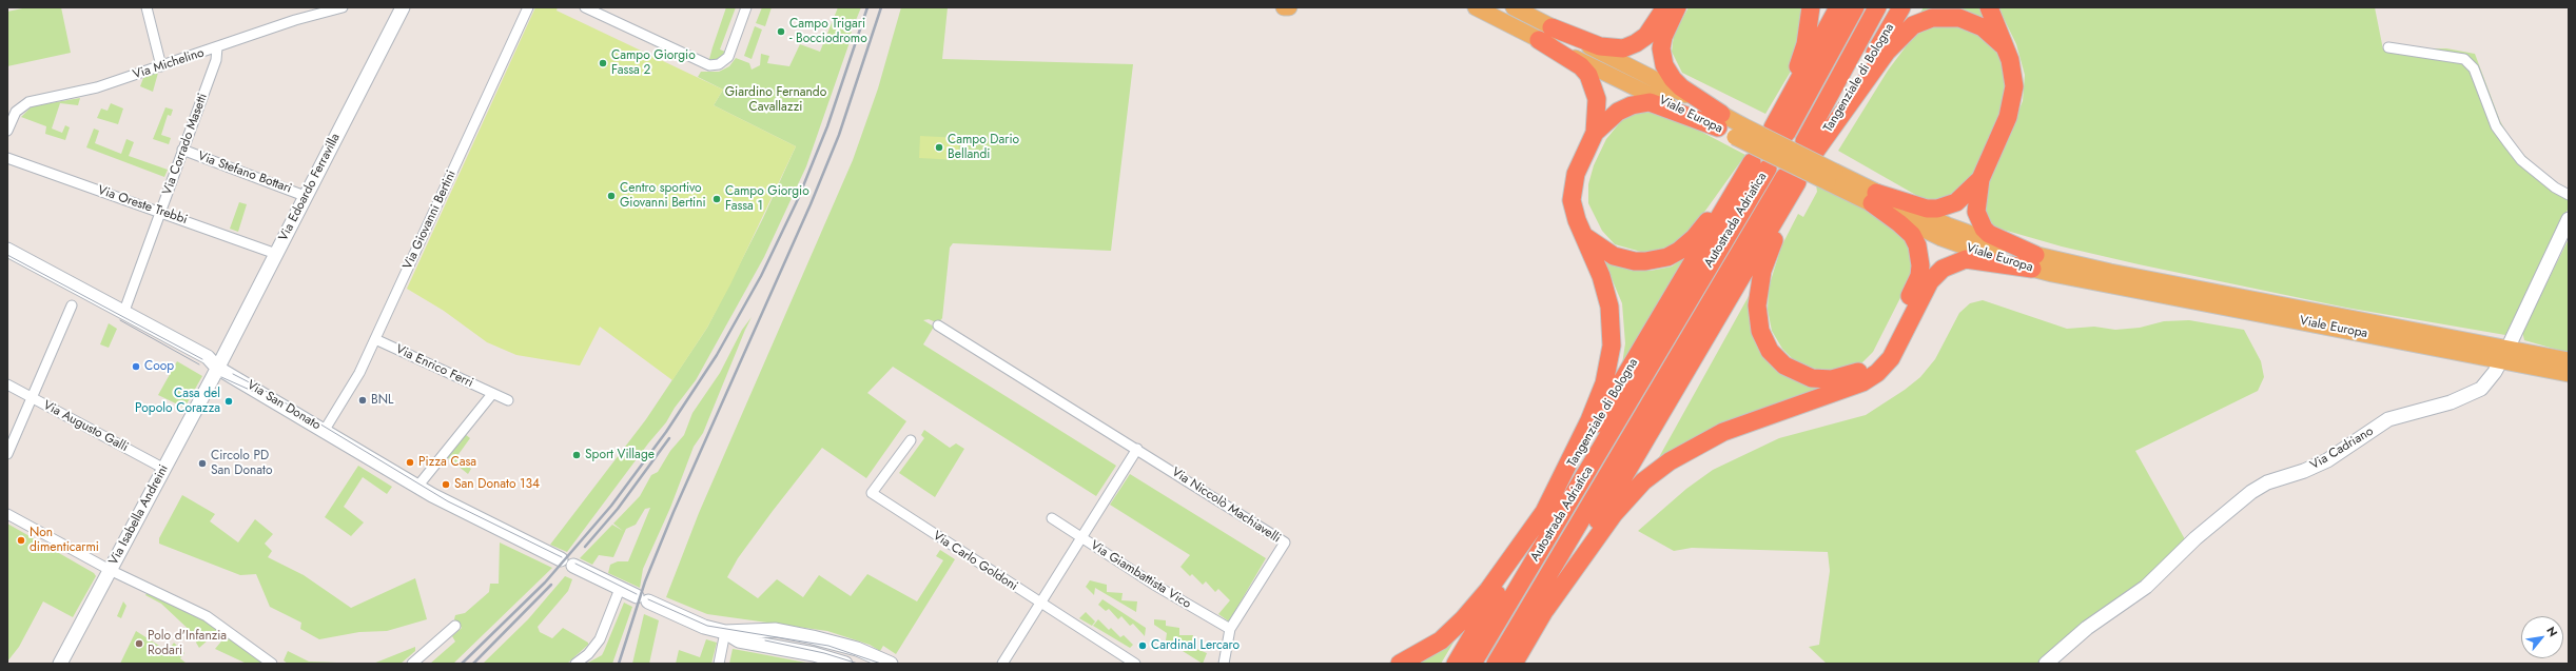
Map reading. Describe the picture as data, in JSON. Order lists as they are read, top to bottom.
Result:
{
  "streets": {
    "highway": ["Tangenziale di Bologna", "Autostrada Adriatica"],
    "main road": [
      "Viale Europa",
      "Via Edoardo Ferravilla",
      "Via San Donato",
      "Via Cadriano",
      "Via Isabella Andreini"
    ],
    "street": [
      "Via Michelino",
      "Via Corrado Masetti",
      "Via Stefano Bottari",
      "Via Oreste Trebbi",
      "Via Giovanni Bertini",
      "Via Enrico Ferri",
      "Via Augusto Galli",
      "Via Niccolò Machiavelli",
      "Via Carlo Goldoni",
      "Via Giambattista Vico"
    ]
  },
  "crossings": [
    ["Via Michelino", "Via Corrado Masetti"],
    ["Tangenziale di Bologna", "Autostrada Adriatica"],
    ["Viale Europa", "Via Cadriano"],
    ["Via Corrado Masetti", "Via Stefano Bottari"],
    ["Via Corrado Masetti", "Via Oreste Trebbi"],
    ["Via Corrado Masetti", "Via San Donato"],
    ["Via Stefano Bottari", "Via Edoardo Ferravilla"],
    ["Via Edoardo Ferravilla", "Via Oreste Trebbi"],
    ["Via Edoardo Ferravilla", "Via San Donato"],
    ["Via Edoardo Ferravilla", "Via Isabella Andreini"],
    ["Via Giovanni Bertini", "Via Enrico Ferri"],
    ["Via Giovanni Bertini", "Via San Donato"],
    ["Via San Donato", "Via Isabella Andreini"],
    ["Via Augusto Galli", "Via Isabella Andreini"],
    ["Via Niccolò Machiavelli", "Via Giambattista Vico"]
  ],
  "parks": ["Giardino Fernando Cavallazzi"],
  "places": [
    "Campo Trigari - Bocciodromo",
    "Campo Giorgio Fassa 2",
    "Campo Dario Bellandi",
    "Centro sportivo Giovanni Bertini",
    "Campo Giorgio Fassa 1",
    "Coop",
    "BNL",
    "Casa del Popolo Corazza",
    "Sport Village",
    "Pizza Casa",
    "Circolo PD San Donato",
    "San Donato 134",
    "Non dimenticarmi",
    "Polo d'Infanzia Rodari",
    "Cardinal Lercaro"
  ],
  "north": "top right"
}
